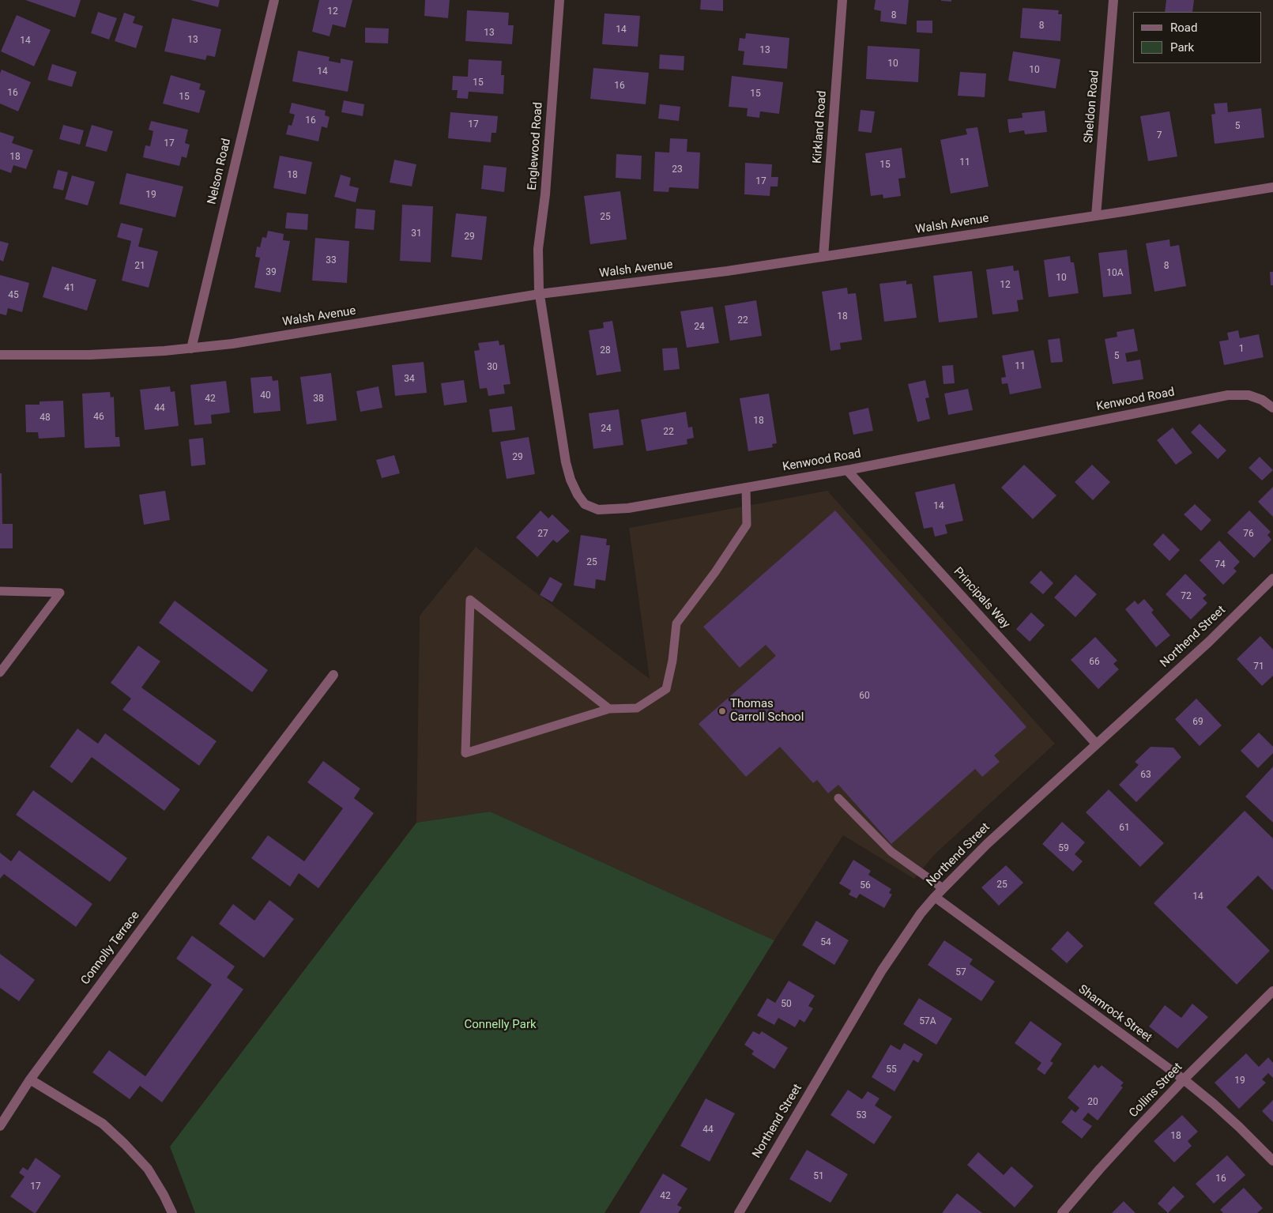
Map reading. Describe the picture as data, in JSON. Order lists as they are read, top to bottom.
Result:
{
  "streets": {
    "street": [
      "Sheldon Road",
      "Kirkland Road",
      "Englewood Road",
      "Nelson Road",
      "Walsh Avenue",
      "Kenwood Road",
      "Principals Way",
      "Northend Street",
      "Connolly Terrace",
      "Shamrock Street",
      "Collins Street"
    ]
  },
  "crossings": [
    ["Sheldon Road", "Walsh Avenue"],
    ["Kirkland Road", "Walsh Avenue"],
    ["Englewood Road", "Walsh Avenue"],
    ["Englewood Road", "Kenwood Road"],
    ["Nelson Road", "Walsh Avenue"],
    ["Walsh Avenue", "Kenwood Road"],
    ["Kenwood Road", "Principals Way"],
    ["Principals Way", "Northend Street"],
    ["Northend Street", "Shamrock Street"],
    ["Shamrock Street", "Collins Street"]
  ],
  "parks": ["Connelly Park"],
  "places": ["Thomas Carroll School"],
  "house_numbers": [
    "12",
    "8",
    "8",
    "14",
    "13",
    "13",
    "14",
    "13",
    "10",
    "10",
    "14",
    "15",
    "16",
    "16",
    "15",
    "15",
    "16",
    "17",
    "5",
    "7",
    "17",
    "18",
    "11",
    "15",
    "23",
    "18",
    "17",
    "19",
    "25",
    "31",
    "29",
    "33",
    "21",
    "8",
    "39",
    "10A",
    "10",
    "12",
    "41",
    "45",
    "18",
    "22",
    "24",
    "1",
    "28",
    "5",
    "11",
    "30",
    "34",
    "40",
    "42",
    "38",
    "44",
    "46",
    "48",
    "18",
    "24",
    "22",
    "29",
    "14",
    "27",
    "76",
    "25",
    "74",
    "72",
    "66",
    "71",
    "60",
    "69",
    "63",
    "61",
    "59",
    "25",
    "56",
    "14",
    "54",
    "57",
    "50",
    "57A",
    "55",
    "19",
    "20",
    "53",
    "44",
    "18",
    "51",
    "16",
    "17",
    "42"
  ],
  "legend": ["Road", "Park"]
}
